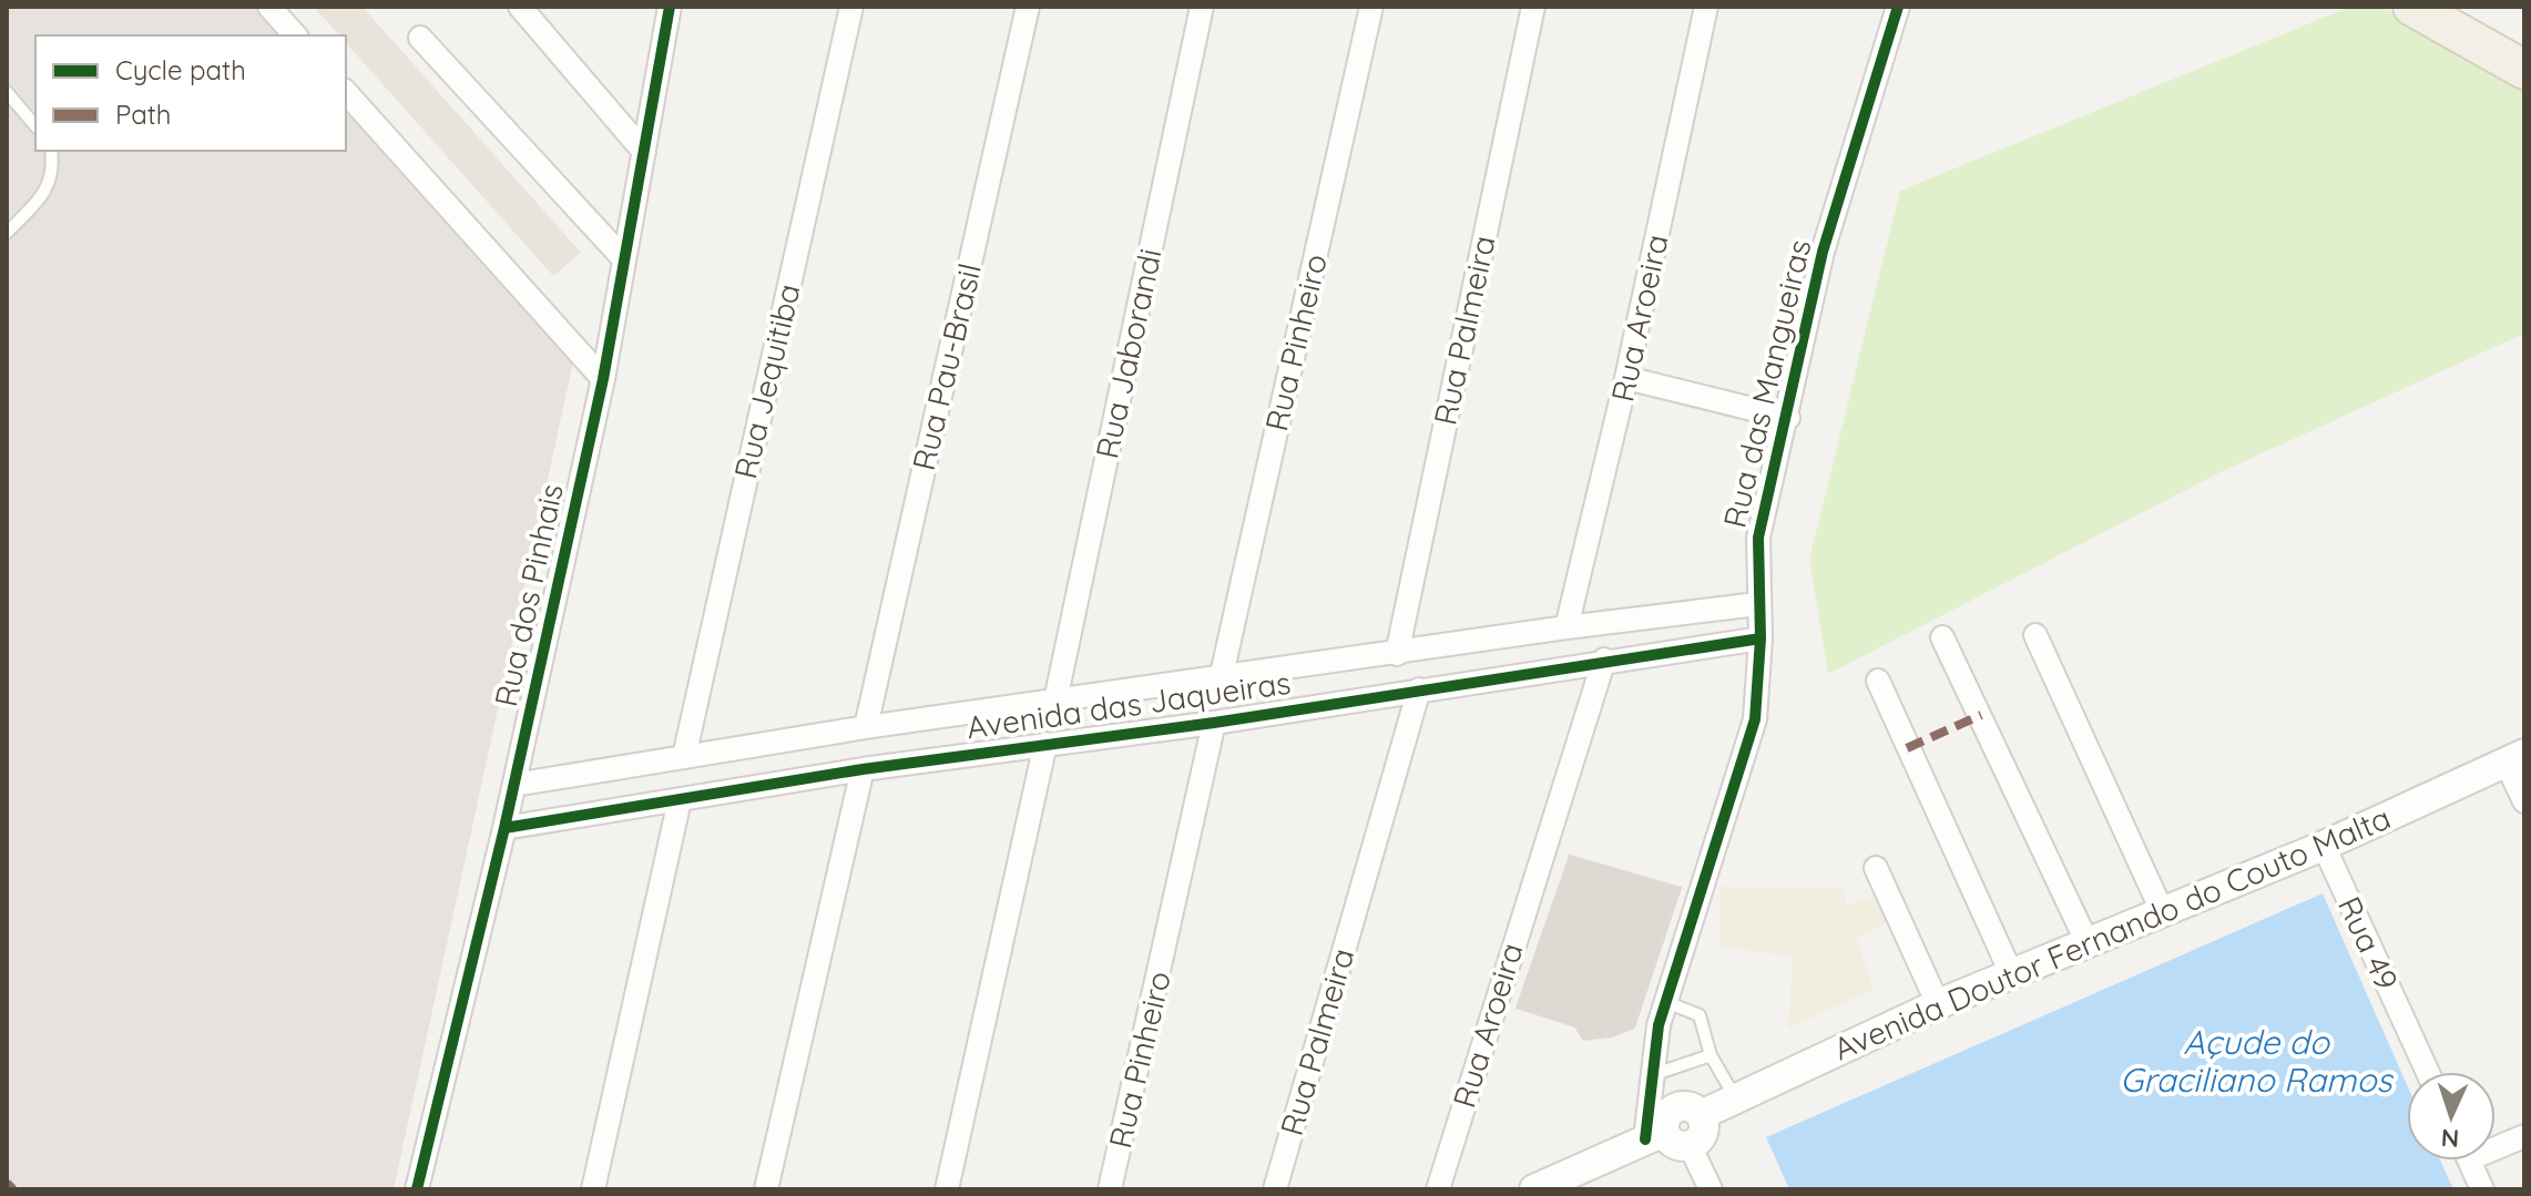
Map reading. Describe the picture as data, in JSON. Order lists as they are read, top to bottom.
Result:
{
  "streets": {
    "street": [
      "Rua Aroeira",
      "Rua Palmeira",
      "Rua Pinheiro",
      "Rua Jaborandi",
      "Rua Pau-Brasil",
      "Rua Jequitiba",
      "Rua das Mangueiras",
      "Rua dos Pinhais",
      "Avenida das Jaqueiras",
      "Avenida Doutor Fernando do Couto Malta",
      "Rua 49"
    ]
  },
  "crossings": [
    ["Rua Aroeira", "Avenida das Jaqueiras"],
    ["Rua Palmeira", "Avenida das Jaqueiras"],
    ["Rua Pinheiro", "Avenida das Jaqueiras"],
    ["Rua Jaborandi", "Avenida das Jaqueiras"],
    ["Rua Pau-Brasil", "Avenida das Jaqueiras"],
    ["Rua Jequitiba", "Avenida das Jaqueiras"],
    ["Rua das Mangueiras", "Avenida das Jaqueiras"],
    ["Rua das Mangueiras", "Avenida Doutor Fernando do Couto Malta"],
    ["Rua dos Pinhais", "Avenida das Jaqueiras"],
    ["Avenida Doutor Fernando do Couto Malta", "Rua 49"]
  ],
  "water": ["Açude do Graciliano Ramos"],
  "legend": ["Cycle path", "Path"],
  "north": "bottom"
}
